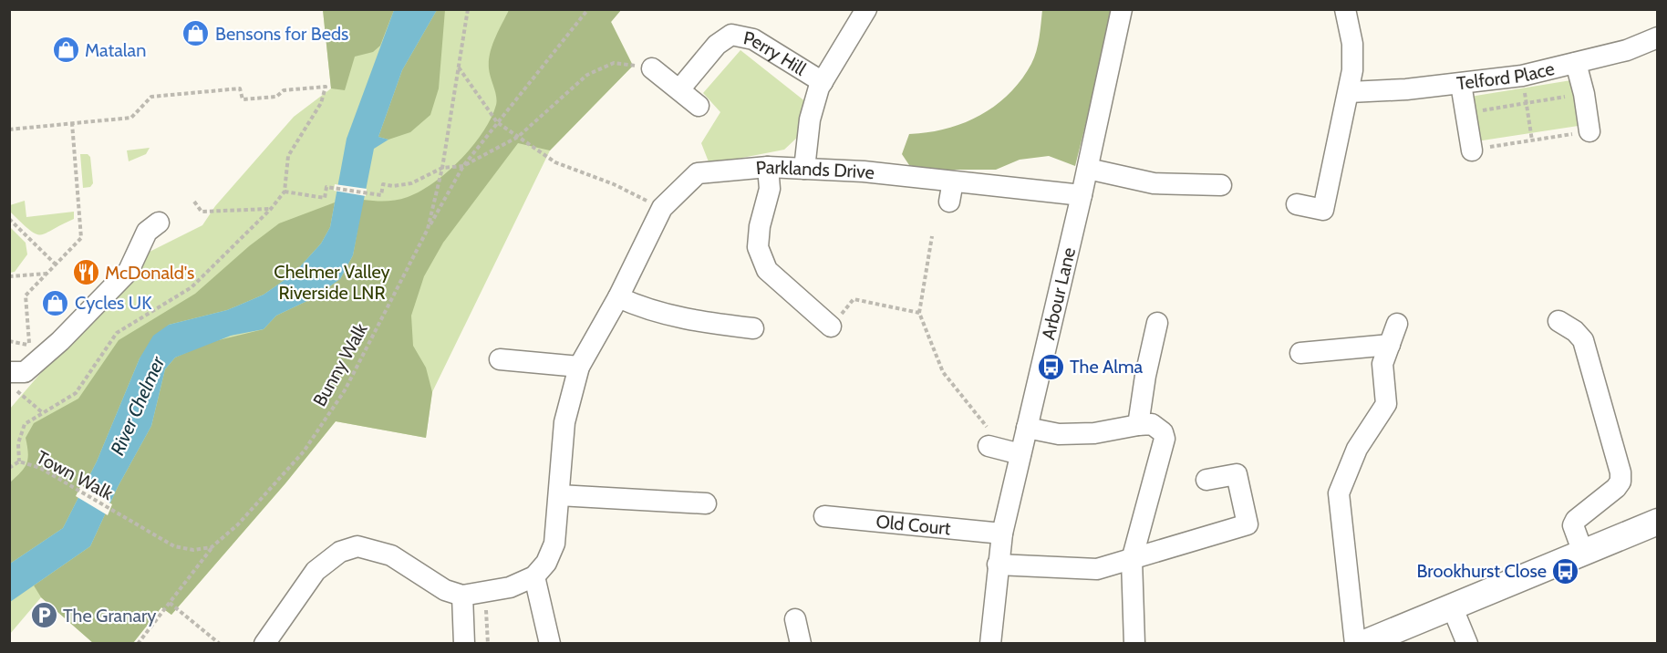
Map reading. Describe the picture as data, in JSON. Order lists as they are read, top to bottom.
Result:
{
  "streets": {
    "street": [
      "Perry Hill",
      "Telford Place",
      "Parklands Drive",
      "Arbour Lane",
      "Old Court"
    ],
    "path": ["Bunny Walk", "Town Walk"]
  },
  "crossings": [
    ["Perry Hill", "Parklands Drive"],
    ["Parklands Drive", "Arbour Lane"],
    ["Arbour Lane", "Old Court"],
    ["Bunny Walk", "Town Walk"]
  ],
  "water": ["River Chelmer"],
  "parks": ["Chelmer Valley Riverside LNR"],
  "places": {
    "shop": ["Bensons for Beds", "Matalan", "Cycles UK"],
    "restaurant": ["McDonald's"],
    "bus stop": ["The Alma", "Brookhurst Close"],
    "parking": ["The Granary"]
  }
}
